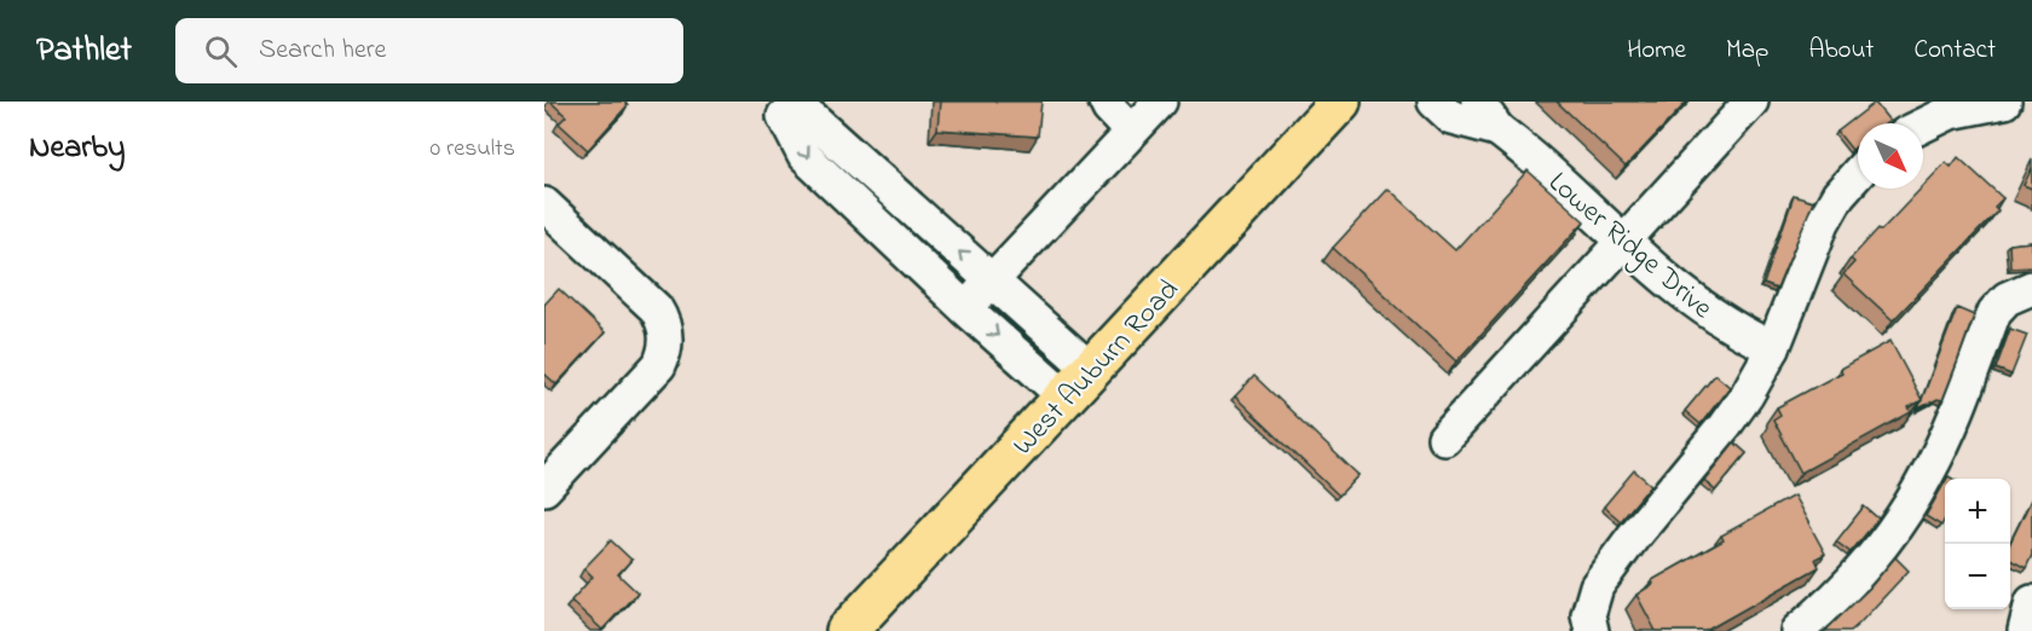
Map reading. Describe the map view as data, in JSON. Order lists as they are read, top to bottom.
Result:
{
  "streets": {
    "main road": ["West Auburn Road"],
    "street": ["Lower Ridge Drive"]
  },
  "north": "bottom right",
  "page": {
    "header": "Pathlet",
    "search": "Search here",
    "nav": [
      "Home",
      "Map",
      "About",
      "Contact"
    ],
    "heading": ["Nearby", "0 results"],
    "map_buttons": ["+", "−"]
  }
}
